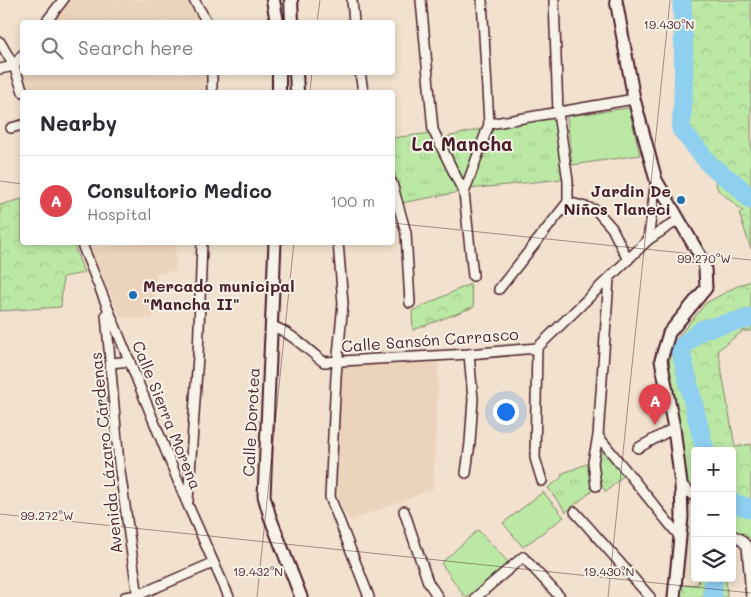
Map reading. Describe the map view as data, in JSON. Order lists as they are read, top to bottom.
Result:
{
  "streets": {
    "street": [
      "Calle Sansón Carrasco",
      "Calle Sierra Morena",
      "Calle Dorotea",
      "Avenida Lázaro Cárdenas"
    ]
  },
  "crossings": [
    ["Calle Sansón Carrasco", "Calle Dorotea"],
    ["Calle Sierra Morena", "Avenida Lázaro Cárdenas"]
  ],
  "districts": ["La Mancha"],
  "places": ["Jardin De Niños Tlaneci", "Mercado municipal \"Mancha II\""],
  "page": {
    "search": "Search here",
    "heading": "Nearby",
    "list": [
      {
        "mark": "A",
        "name": "Consultorio Medico",
        "note": "Hospital",
        "value": "100 m"
      }
    ],
    "pins": "A",
    "map_buttons": ["+", "−"]
  },
  "coordinates": [
    "19.430°N",
    "99.270°W",
    "99.272°W",
    "19.432°N"
  ]
}
